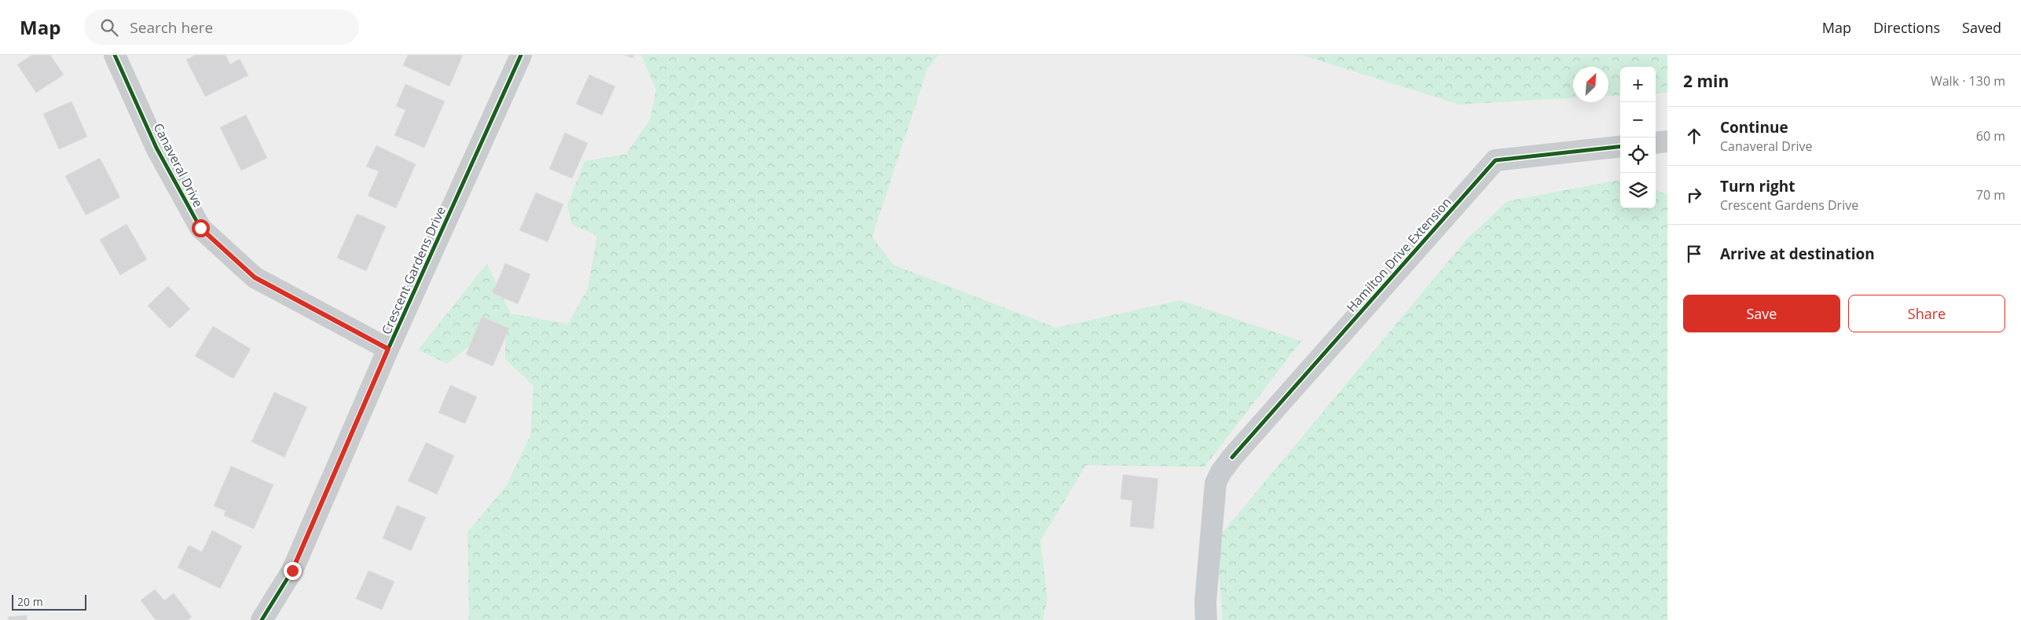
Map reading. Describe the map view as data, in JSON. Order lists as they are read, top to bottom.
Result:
{
  "streets": {
    "street": ["Canaveral Drive", "Hamilton Drive Extension", "Crescent Gardens Drive"]
  },
  "crossings": [
    ["Canaveral Drive", "Crescent Gardens Drive"]
  ],
  "scale_bar": "20 m",
  "north": "top right",
  "page": {
    "header": "Map",
    "search": "Search here",
    "nav": ["Map", "Directions", "Saved"],
    "heading": ["2 min", "Walk · 130 m"],
    "map_buttons": ["+", "−"],
    "list": [
      ["Continue", "Canaveral Drive", "60 m"],
      ["Turn right", "Crescent Gardens Drive", "70 m"],
      "Arrive at destination"
    ],
    "buttons": ["Save", "Share"],
    "scale": "20 m"
  }
}
